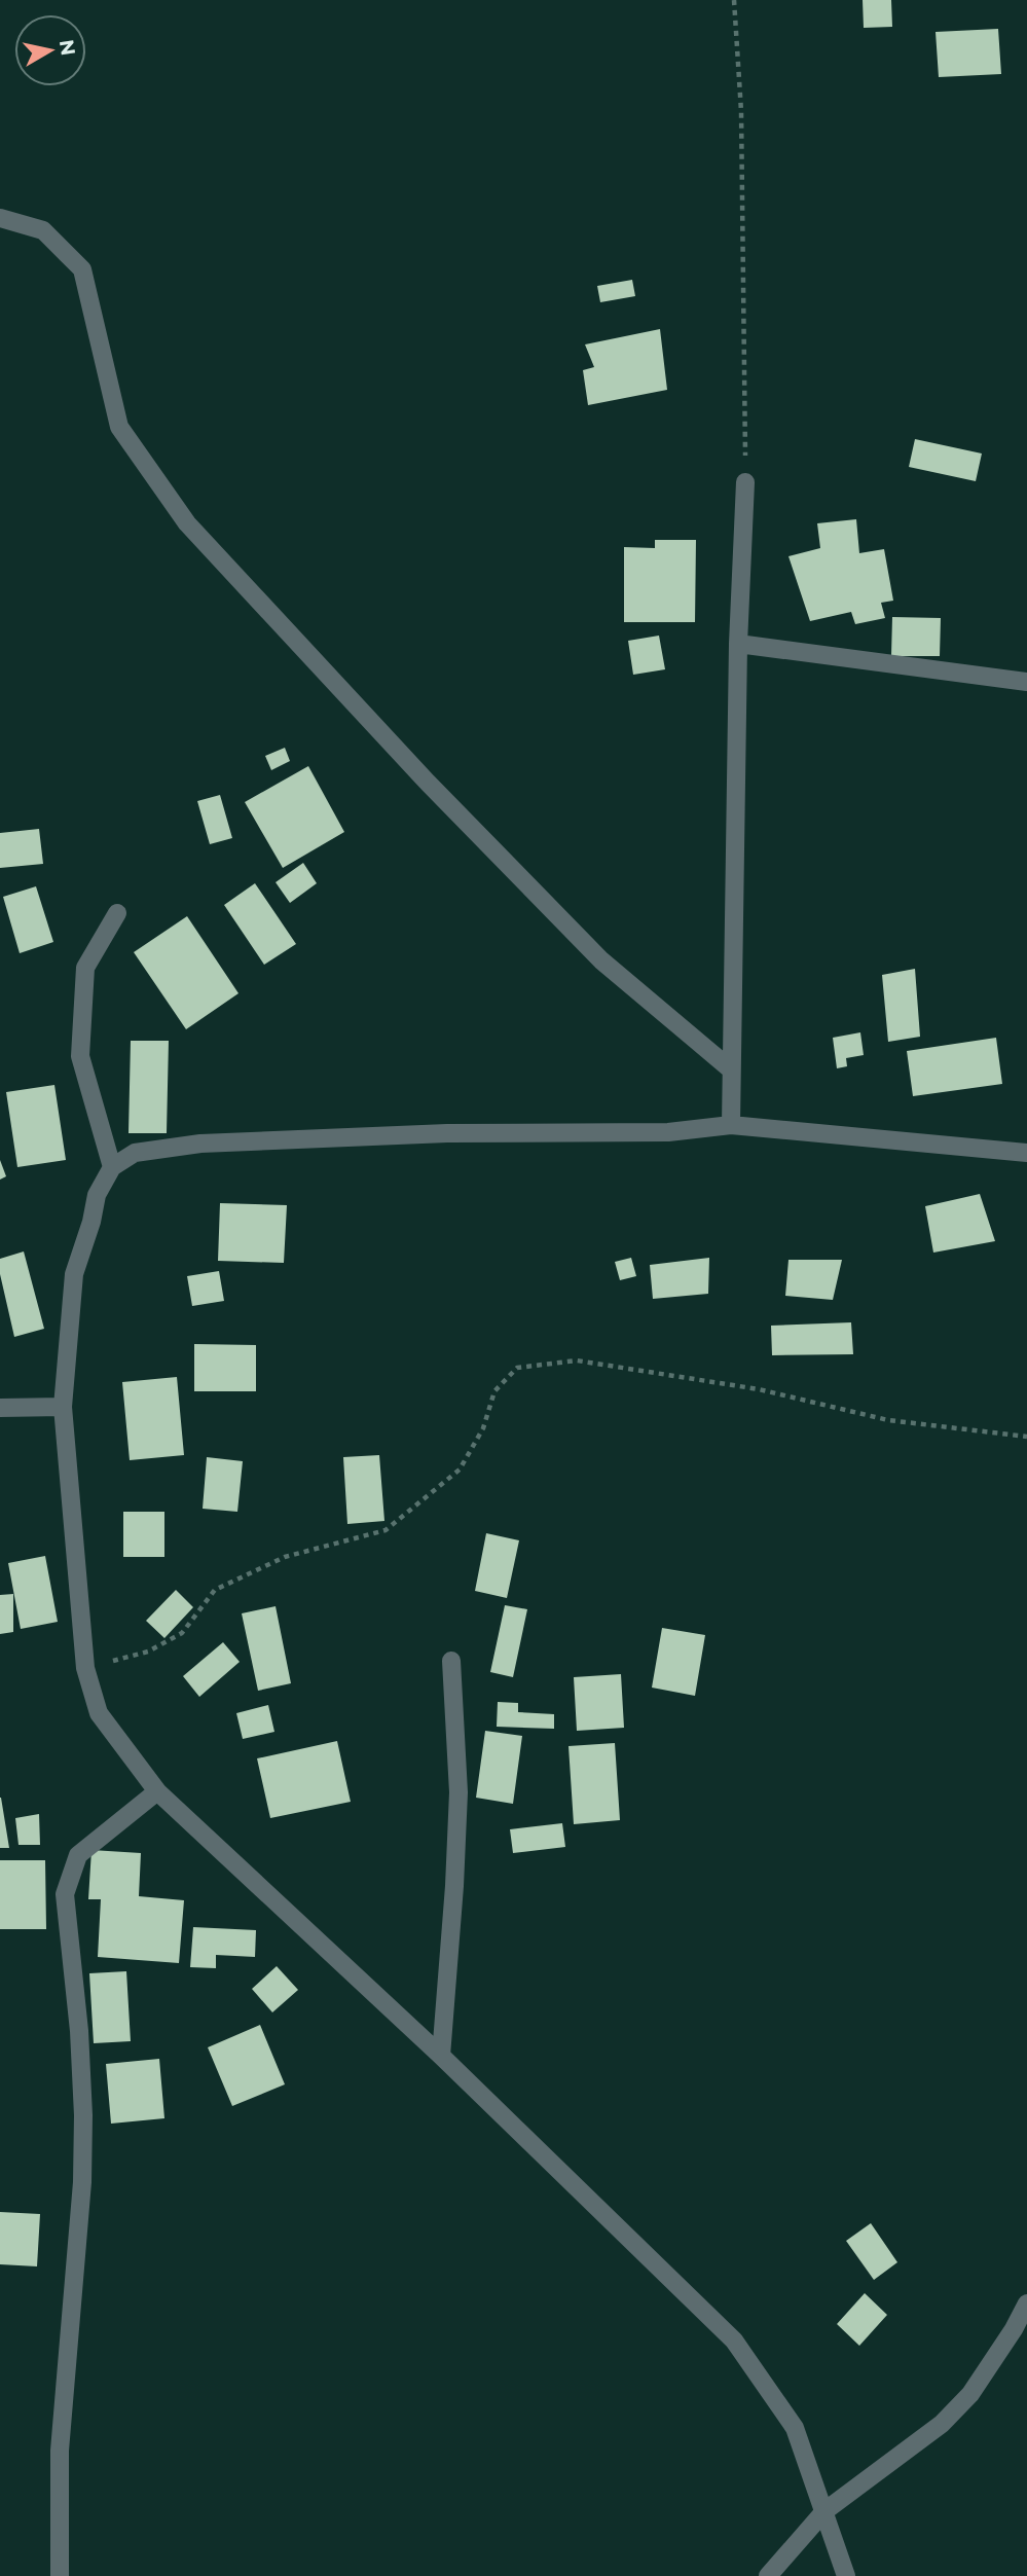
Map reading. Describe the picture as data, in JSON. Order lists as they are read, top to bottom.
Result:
{
  "north": "right"
}
